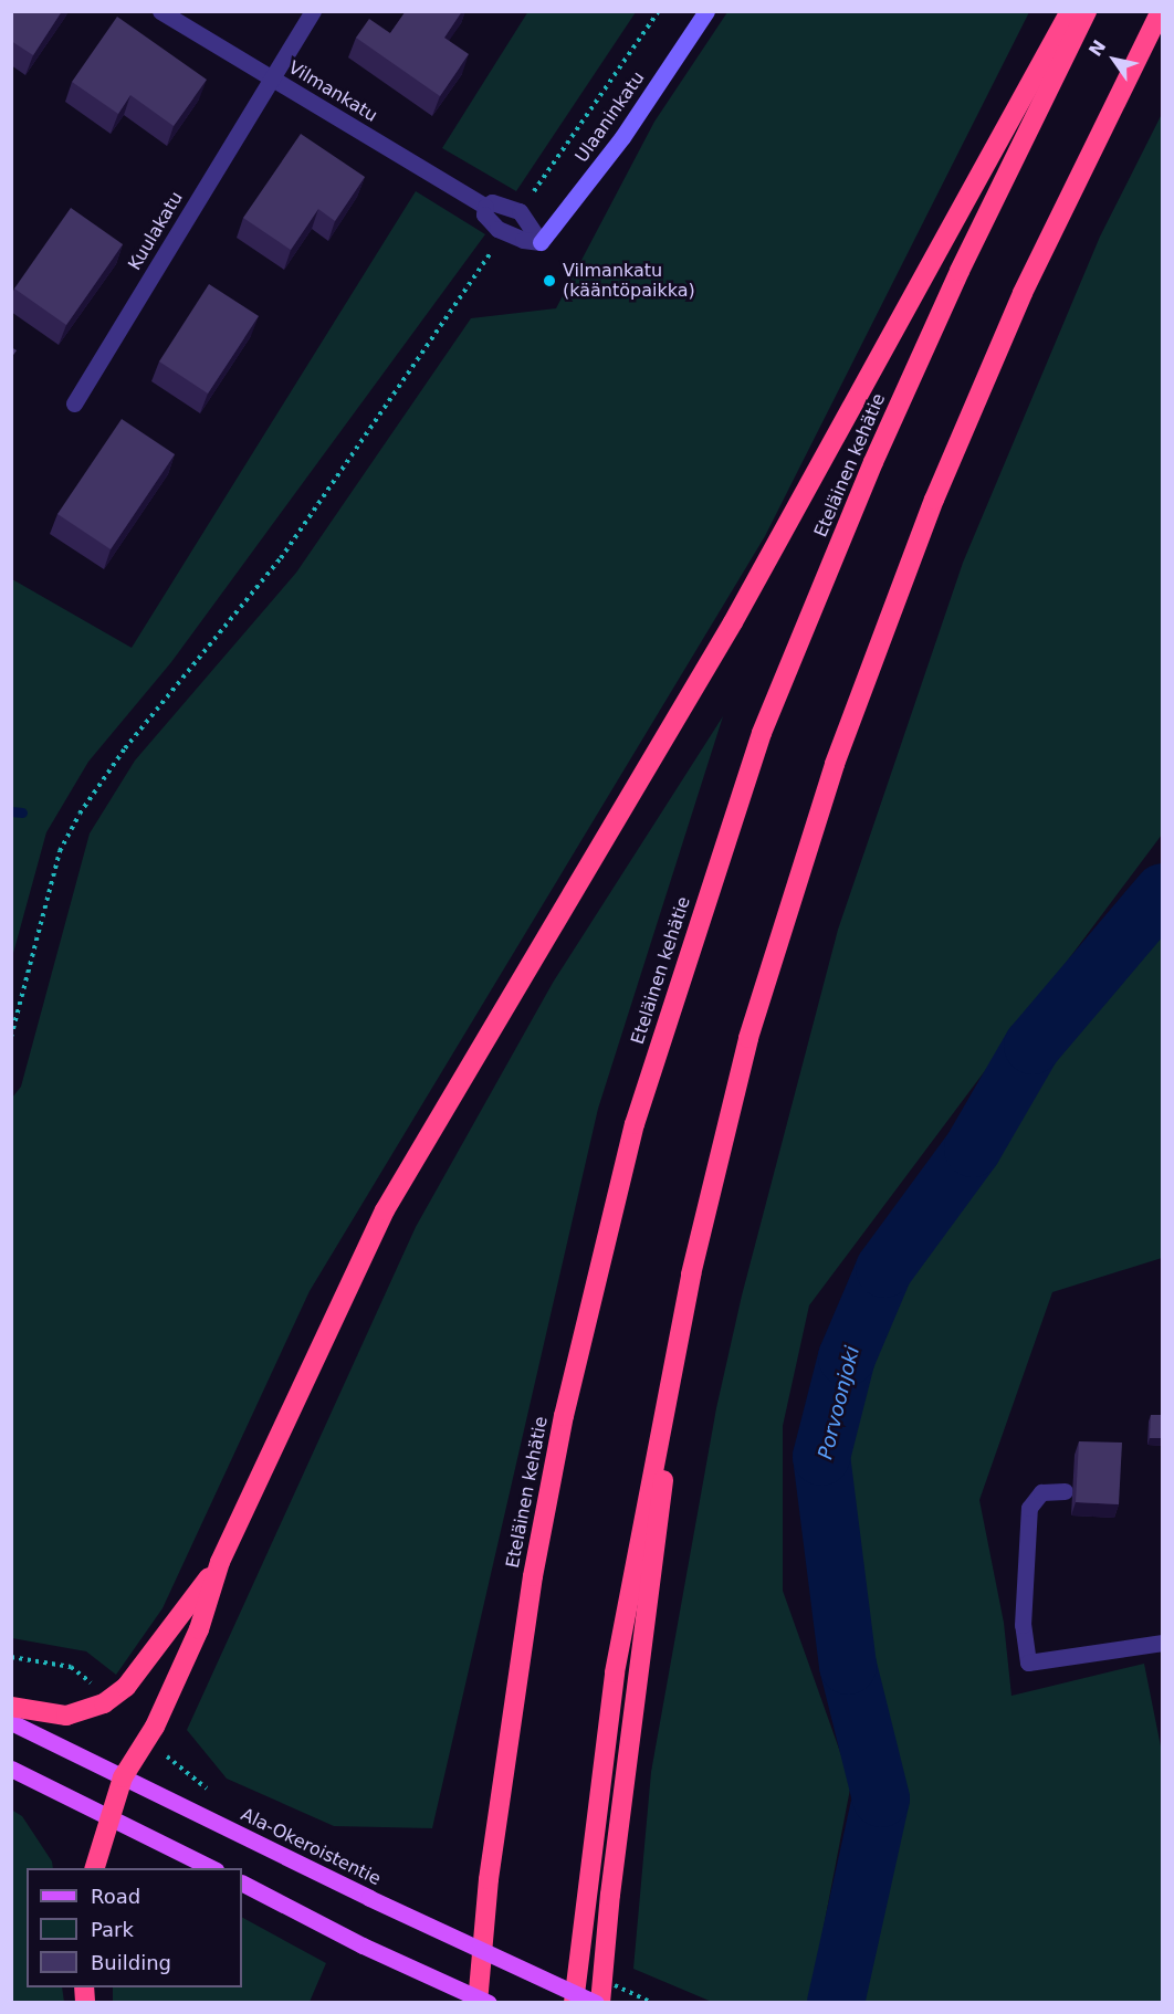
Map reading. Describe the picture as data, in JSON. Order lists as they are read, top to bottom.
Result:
{
  "streets": {
    "highway": ["Eteläinen kehätie"],
    "main road": ["Ala-Okeroistentie"],
    "street": ["Vilmankatu", "Ulaaninkatu", "Kuulakatu"]
  },
  "crossings": [
    ["Vilmankatu", "Kuulakatu"]
  ],
  "water": ["Porvoonjoki"],
  "places": ["Vilmankatu (kääntöpaikka)"],
  "legend": ["Road", "Park", "Building"],
  "north": "top left"
}
